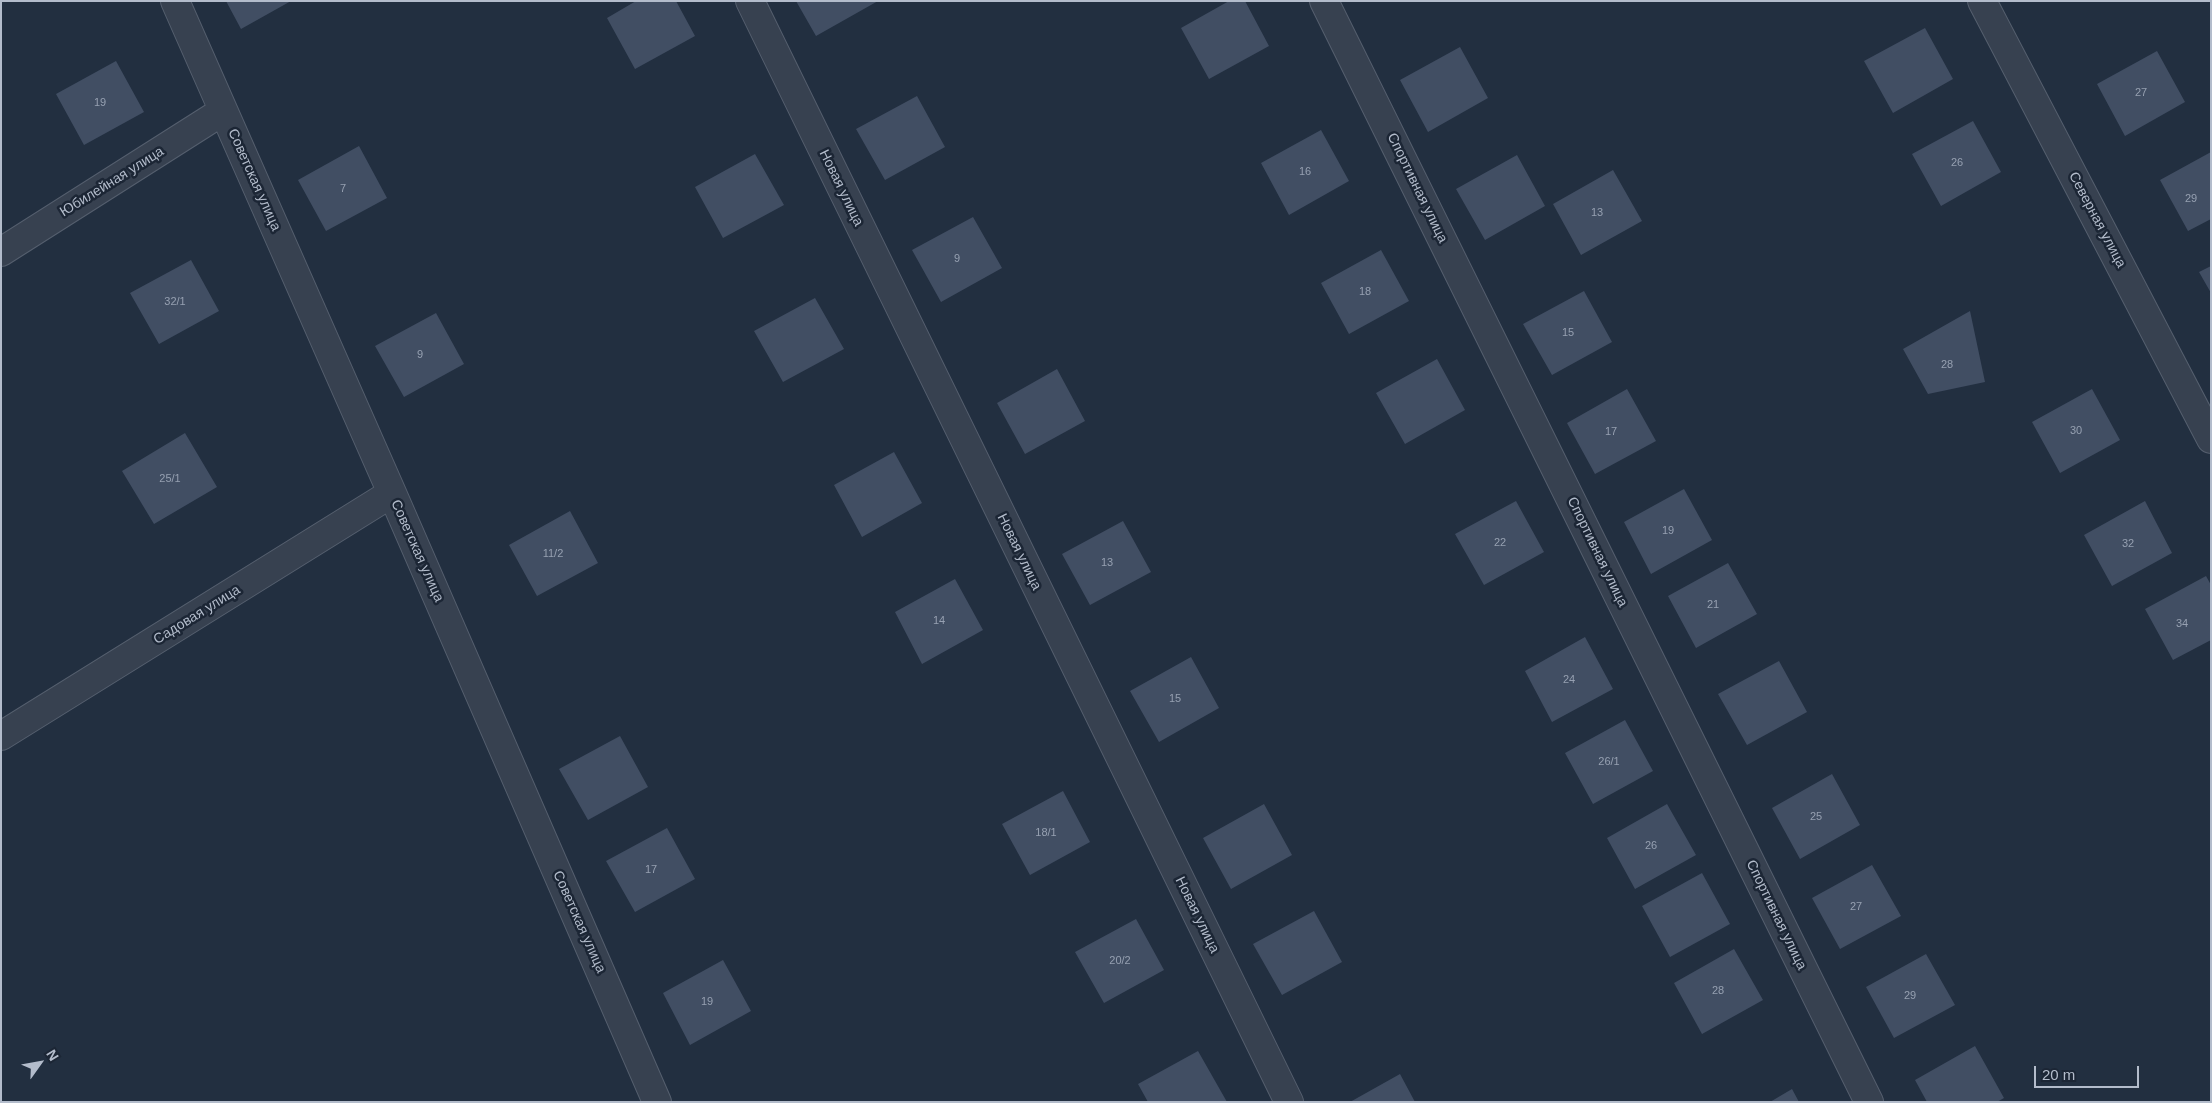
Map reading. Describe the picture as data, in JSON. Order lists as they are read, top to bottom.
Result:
{
  "streets": {
    "street": [
      "Советская улица",
      "Юбилейная улица",
      "Новая улица",
      "Спортивная улица",
      "Северная улица",
      "Садовая улица"
    ]
  },
  "crossings": [
    ["Советская улица", "Юбилейная улица"],
    ["Советская улица", "Садовая улица"]
  ],
  "house_numbers": [
    "27",
    "19",
    "26",
    "16",
    "7",
    "29",
    "13",
    "9",
    "18",
    "32/1",
    "15",
    "9",
    "28",
    "30",
    "17",
    "25/1",
    "19",
    "22",
    "32",
    "11/2",
    "13",
    "21",
    "14",
    "34",
    "24",
    "15",
    "26/1",
    "25",
    "18/1",
    "26",
    "17",
    "27",
    "20/2",
    "28",
    "29",
    "19"
  ],
  "scale_bar": "20 m",
  "north": "top right"
}
